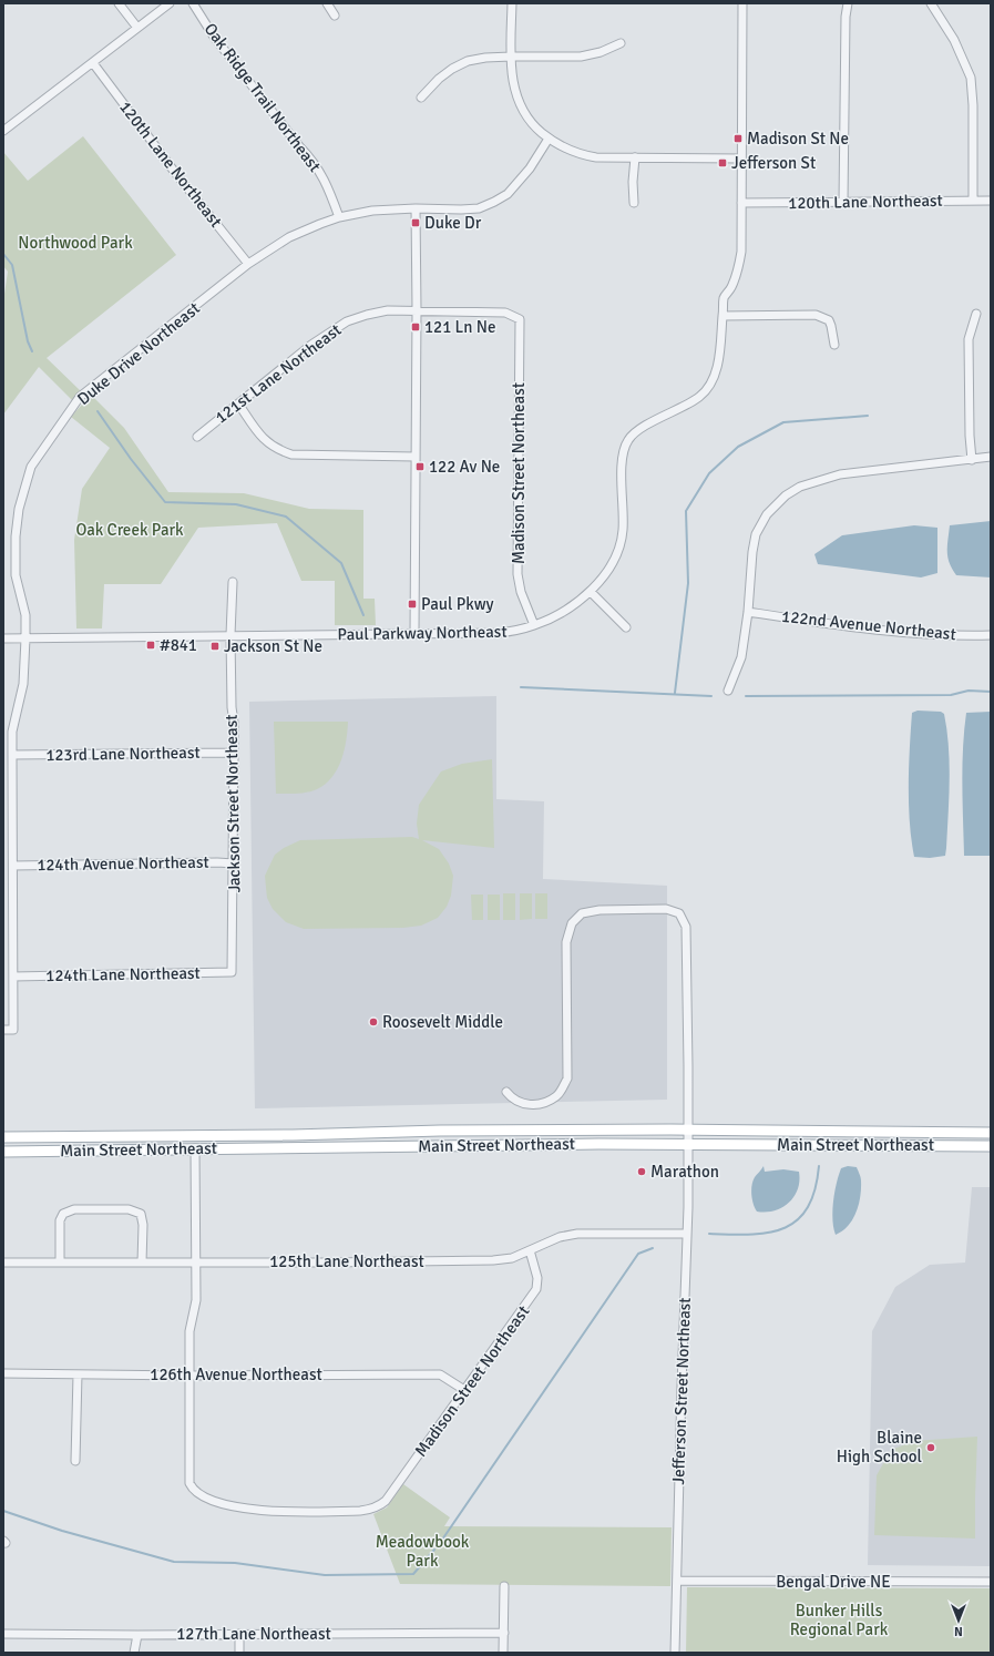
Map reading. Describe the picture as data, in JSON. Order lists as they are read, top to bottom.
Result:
{
  "streets": {
    "main road": ["Main Street Northeast"],
    "street": [
      "Oak Ridge Trail Northeast",
      "120th Lane Northeast",
      "Duke Drive Northeast",
      "121st Lane Northeast",
      "Madison Street Northeast",
      "122nd Avenue Northeast",
      "Paul Parkway Northeast",
      "123rd Lane Northeast",
      "Jackson Street Northeast",
      "124th Avenue Northeast",
      "124th Lane Northeast",
      "125th Lane Northeast",
      "126th Avenue Northeast",
      "Jefferson Street Northeast",
      "Bengal Drive NE",
      "127th Lane Northeast"
    ]
  },
  "crossings": [
    ["Oak Ridge Trail Northeast", "Duke Drive Northeast"],
    ["120th Lane Northeast", "Duke Drive Northeast"],
    ["Duke Drive Northeast", "Paul Parkway Northeast"],
    ["Duke Drive Northeast", "123rd Lane Northeast"],
    ["Duke Drive Northeast", "124th Avenue Northeast"],
    ["Duke Drive Northeast", "124th Lane Northeast"],
    ["121st Lane Northeast", "Madison Street Northeast"],
    ["Madison Street Northeast", "Paul Parkway Northeast"],
    ["Madison Street Northeast", "125th Lane Northeast"],
    ["Madison Street Northeast", "126th Avenue Northeast"],
    ["Paul Parkway Northeast", "Jackson Street Northeast"],
    ["123rd Lane Northeast", "Jackson Street Northeast"],
    ["Jackson Street Northeast", "124th Avenue Northeast"],
    ["Jackson Street Northeast", "124th Lane Northeast"],
    ["Main Street Northeast", "Jefferson Street Northeast"],
    ["125th Lane Northeast", "Jefferson Street Northeast"],
    ["Jefferson Street Northeast", "Bengal Drive NE"]
  ],
  "parks": [
    "Northwood Park",
    "Oak Creek Park",
    "Meadowbook Park",
    "Bunker Hills Regional Park"
  ],
  "places": {
    "transit": [
      "Madison St Ne",
      "Jefferson St",
      "Duke Dr",
      "121 Ln Ne",
      "122 Av Ne",
      "Paul Pkwy",
      "#841",
      "Jackson St Ne"
    ],
    "other": ["Roosevelt Middle", "Marathon", "Blaine High School"]
  },
  "north": "bottom"
}
